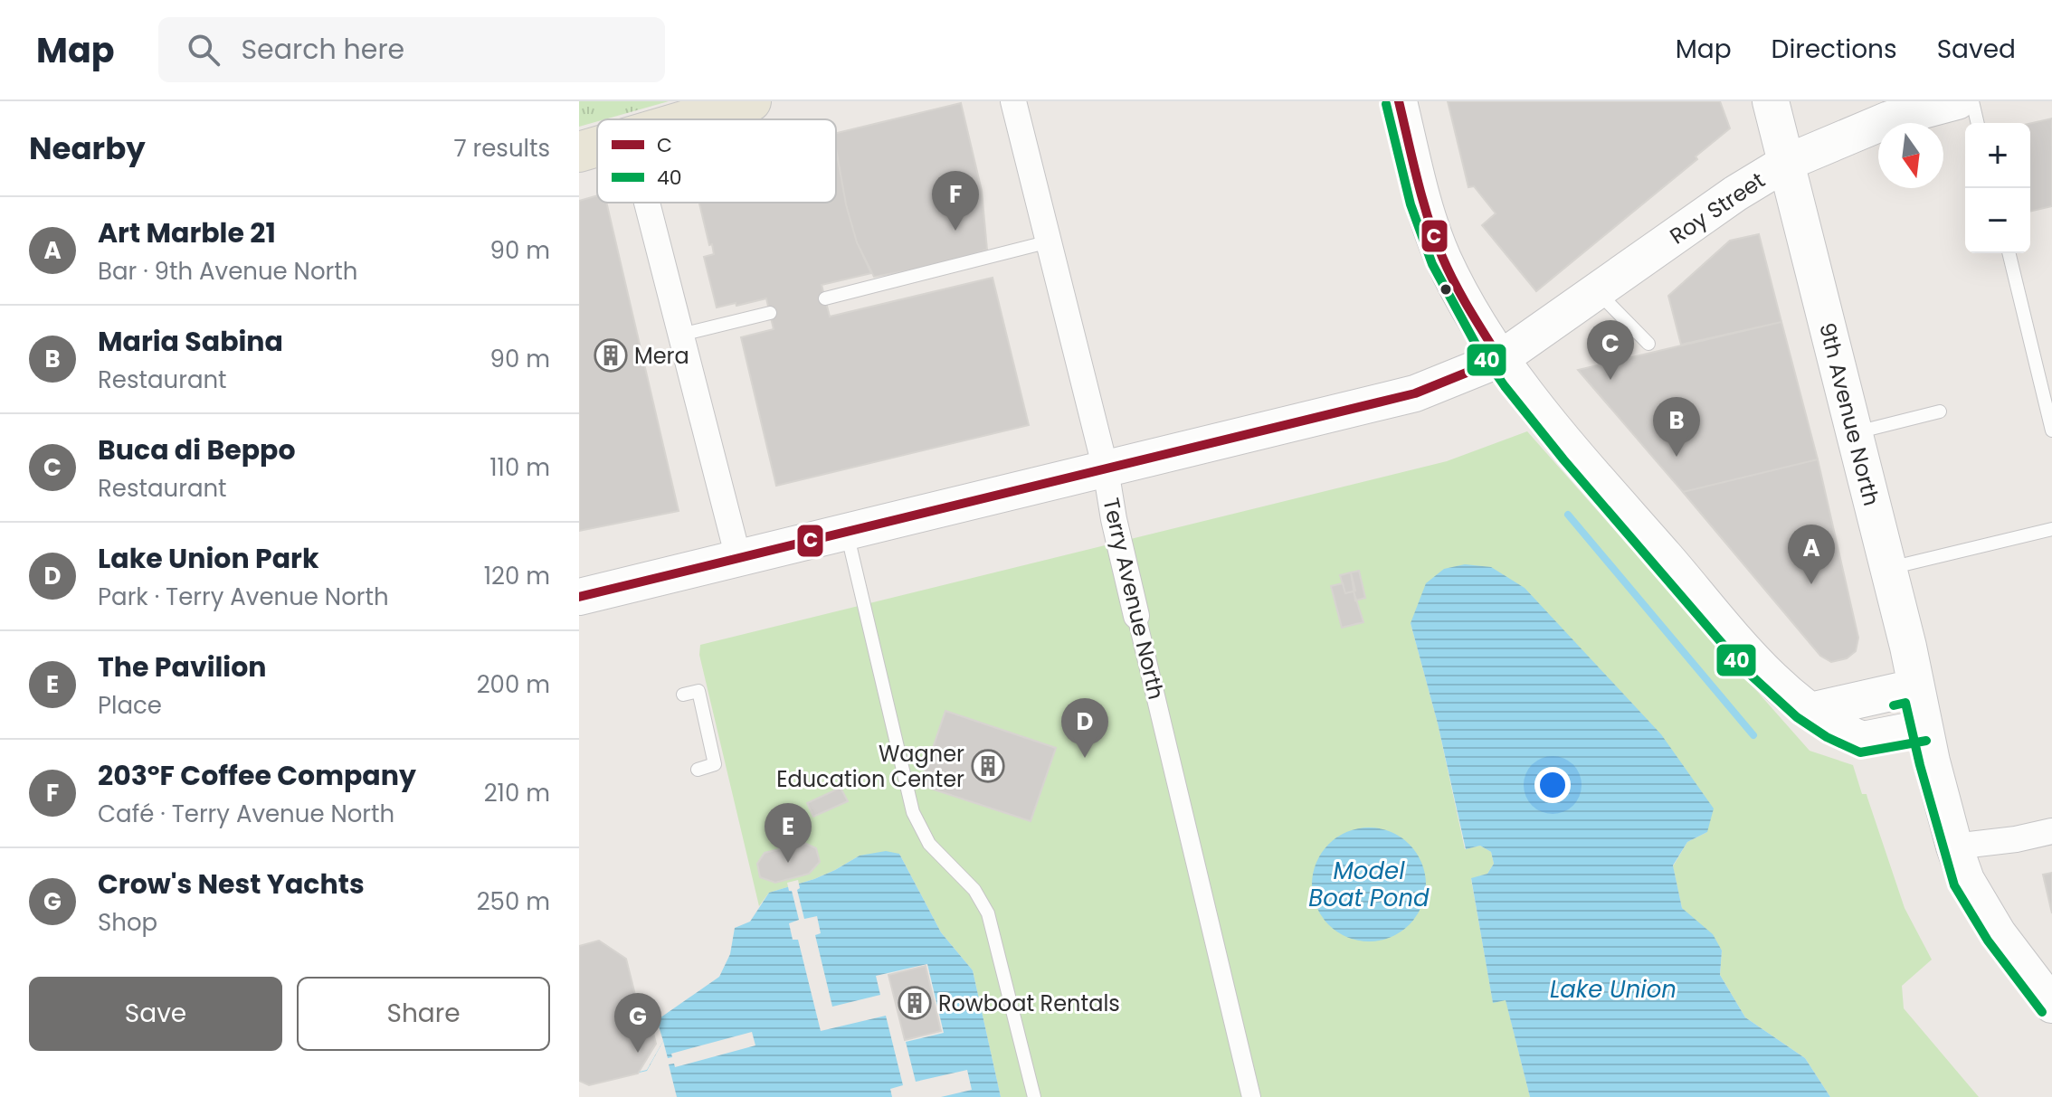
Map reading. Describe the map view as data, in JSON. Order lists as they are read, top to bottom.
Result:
{
  "streets": {
    "main road": ["Roy Street", "9th Avenue North"],
    "street": ["Terry Avenue North"]
  },
  "crossings": [
    ["Roy Street", "9th Avenue North"],
    ["Roy Street", "Terry Avenue North"]
  ],
  "water": ["Model Boat Pond", "Lake Union"],
  "places": {
    "building": ["Mera", "Wagner Education Center", "Rowboat Rentals"]
  },
  "lines": ["transit line C", "transit line 40"],
  "legend": ["C", "40"],
  "north": "bottom",
  "page": {
    "header": "Map",
    "search": "Search here",
    "nav": ["Map", "Directions", "Saved"],
    "heading": ["Nearby", "7 results"],
    "map_buttons": ["+", "−"],
    "pins": [
      "F",
      "C",
      "B",
      "A",
      "D",
      "E",
      "G"
    ],
    "list": [
      {
        "mark": "A",
        "name": "Art Marble 21",
        "note": "Bar · 9th Avenue North",
        "value": "90 m"
      },
      {
        "mark": "B",
        "name": "Maria Sabina",
        "note": "Restaurant",
        "value": "90 m"
      },
      {
        "mark": "C",
        "name": "Buca di Beppo",
        "note": "Restaurant",
        "value": "110 m"
      },
      {
        "mark": "D",
        "name": "Lake Union Park",
        "note": "Park · Terry Avenue North",
        "value": "120 m"
      },
      {
        "mark": "E",
        "name": "The Pavilion",
        "note": "Place",
        "value": "200 m"
      },
      {
        "mark": "F",
        "name": "203ºF Coffee Company",
        "note": "Café · Terry Avenue North",
        "value": "210 m"
      },
      {
        "mark": "G",
        "name": "Crow's Nest Yachts",
        "note": "Shop",
        "value": "250 m"
      }
    ],
    "buttons": ["Save", "Share"]
  }
}
